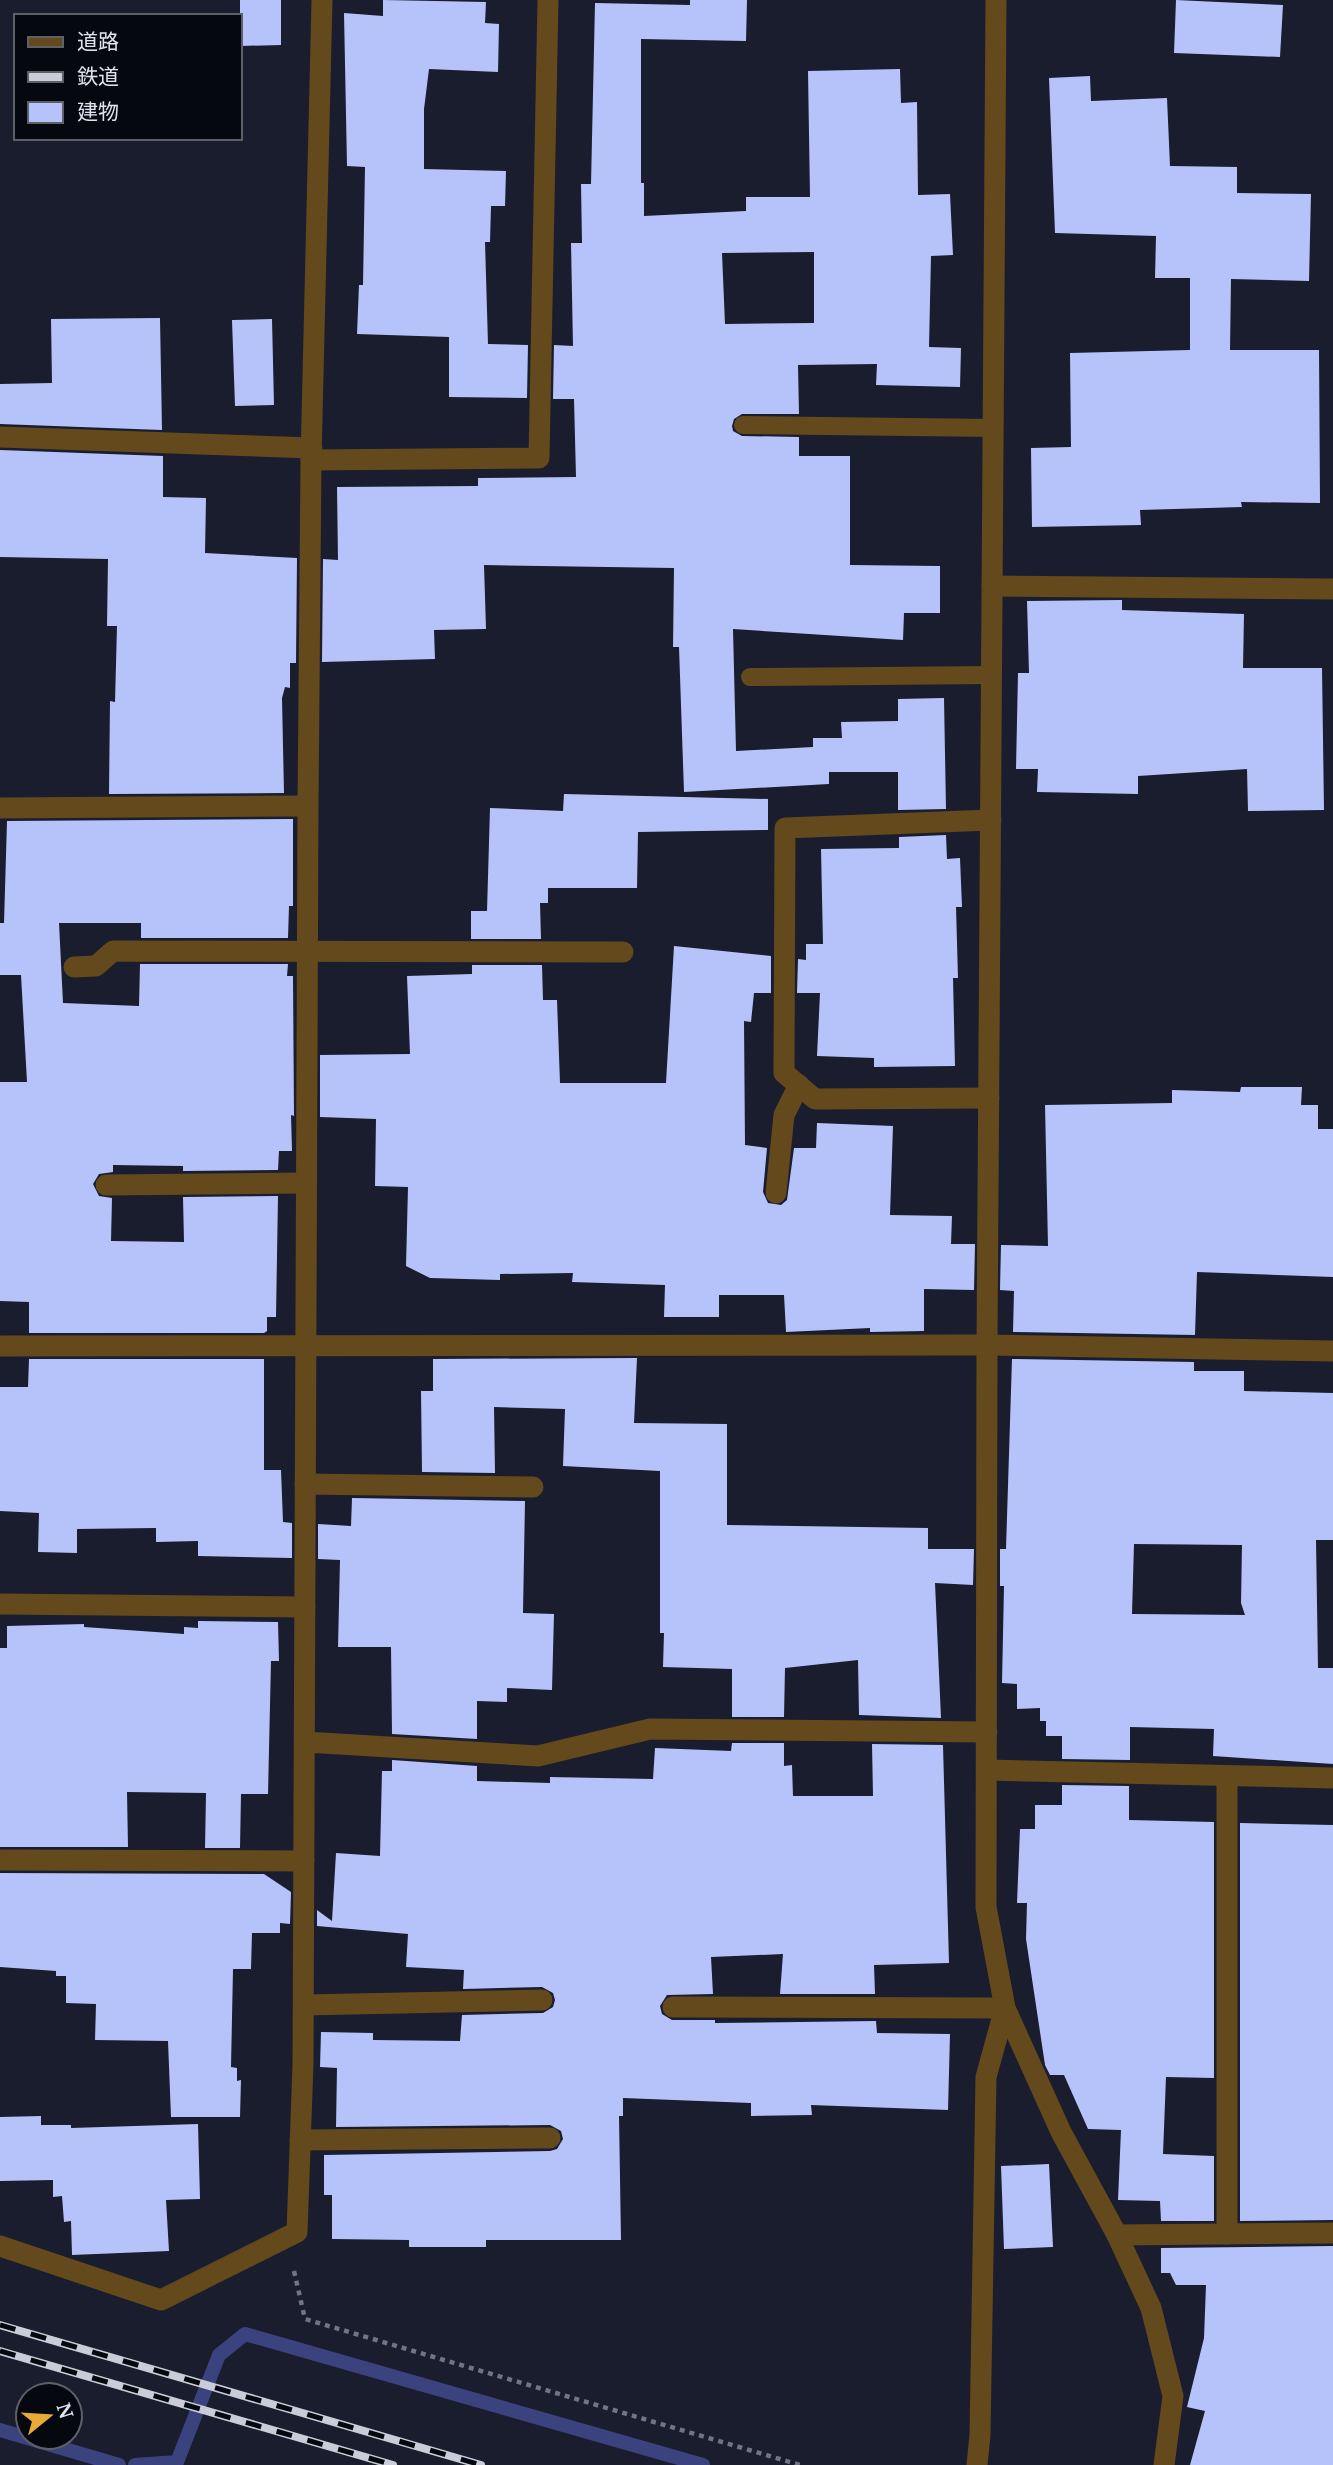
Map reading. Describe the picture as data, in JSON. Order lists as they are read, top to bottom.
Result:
{
  "legend": ["道路", "鉄道", "建物"],
  "north": "right"
}
